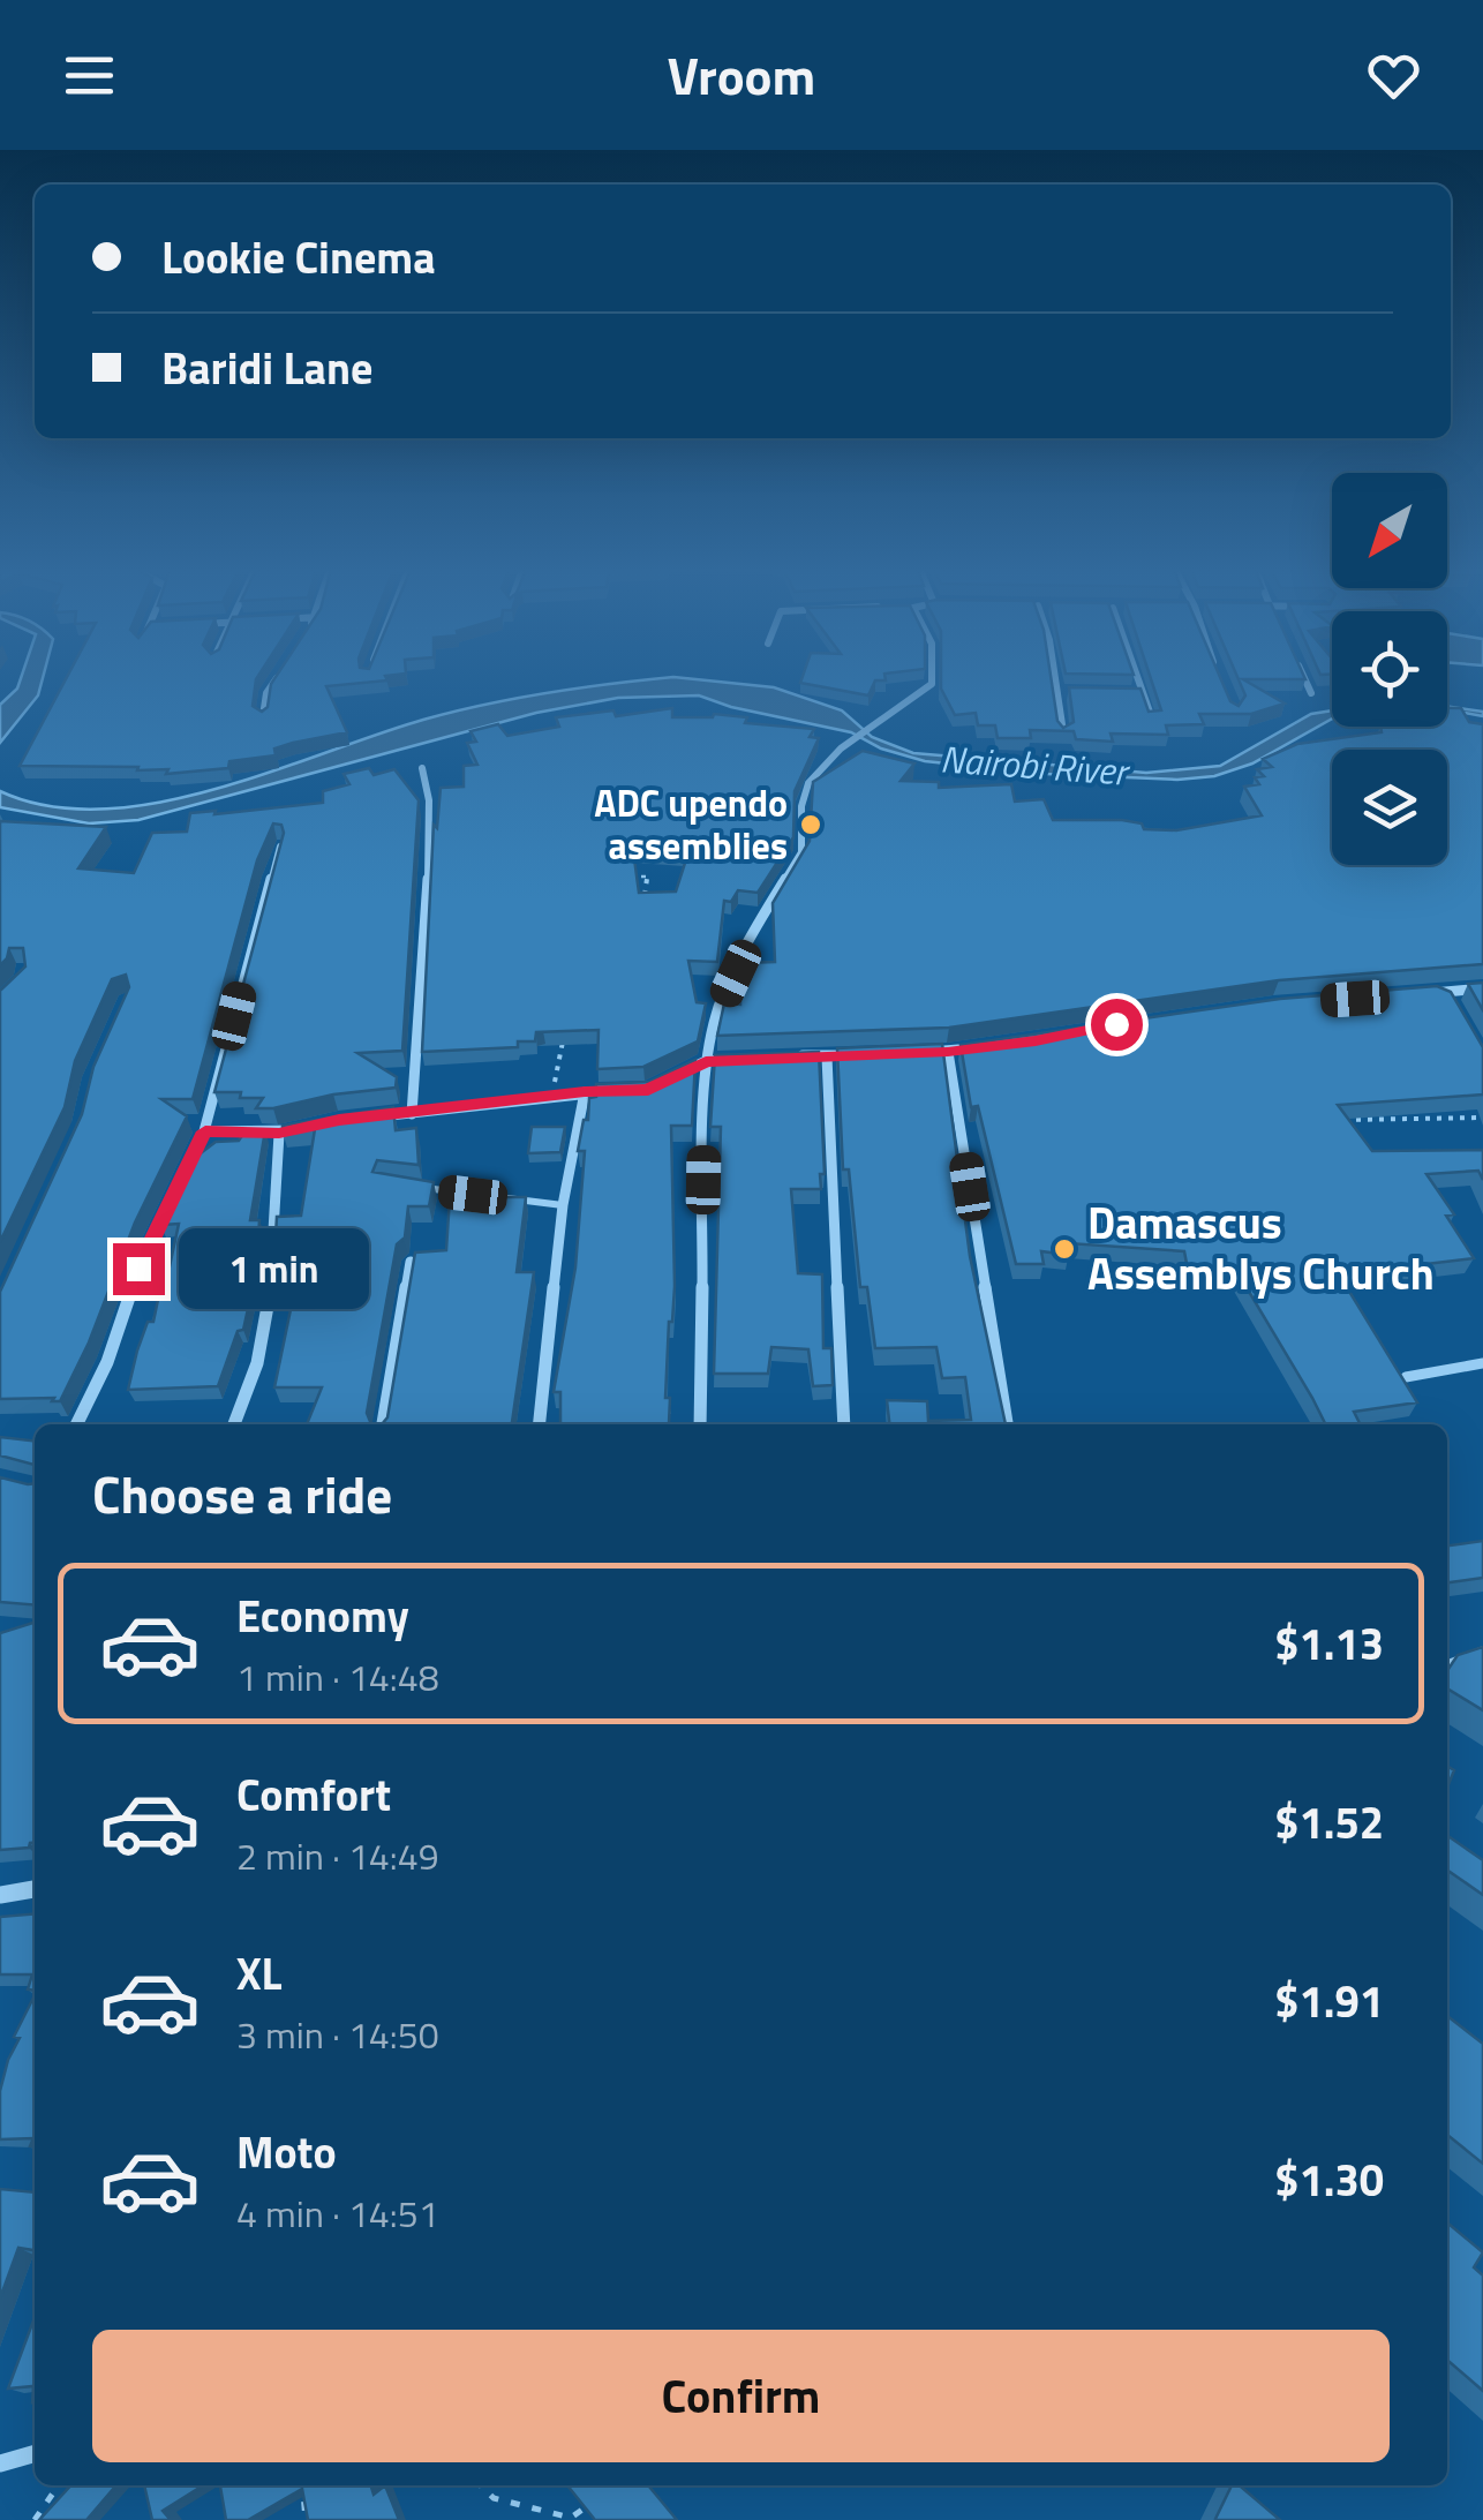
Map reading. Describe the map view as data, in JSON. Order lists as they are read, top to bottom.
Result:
{
  "water": ["Nairobi River"],
  "places": ["ADC upendo assemblies", "Damascus Assemblys Church"],
  "north": "bottom left",
  "page": {
    "header": "Vroom",
    "banner": ["Lookie Cinema", "Baridi Lane"],
    "bubble": "1 min",
    "heading": "Choose a ride",
    "list": [
      {
        "name": "Economy",
        "note": "1 min · 14:48",
        "value": "$1.13"
      },
      {
        "name": "Comfort",
        "note": "2 min · 14:49",
        "value": "$1.52"
      },
      {
        "name": "XL",
        "note": "3 min · 14:50",
        "value": "$1.91"
      },
      {
        "name": "Moto",
        "note": "4 min · 14:51",
        "value": "$1.30"
      }
    ],
    "buttons": "Confirm"
  }
}
